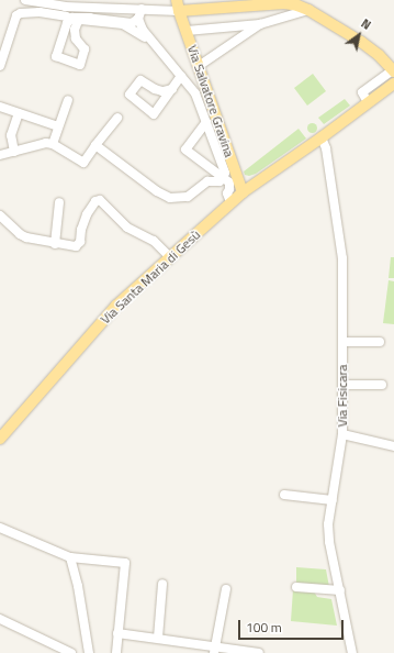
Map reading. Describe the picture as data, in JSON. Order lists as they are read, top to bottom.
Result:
{
  "streets": {
    "main road": ["Via Salvatore Gravina", "Via Santa Maria di Gesù"],
    "street": ["Via Fisicara"]
  },
  "crossings": [
    ["Via Salvatore Gravina", "Via Santa Maria di Gesù"]
  ],
  "scale_bar": "100 m",
  "north": "top right"
}
